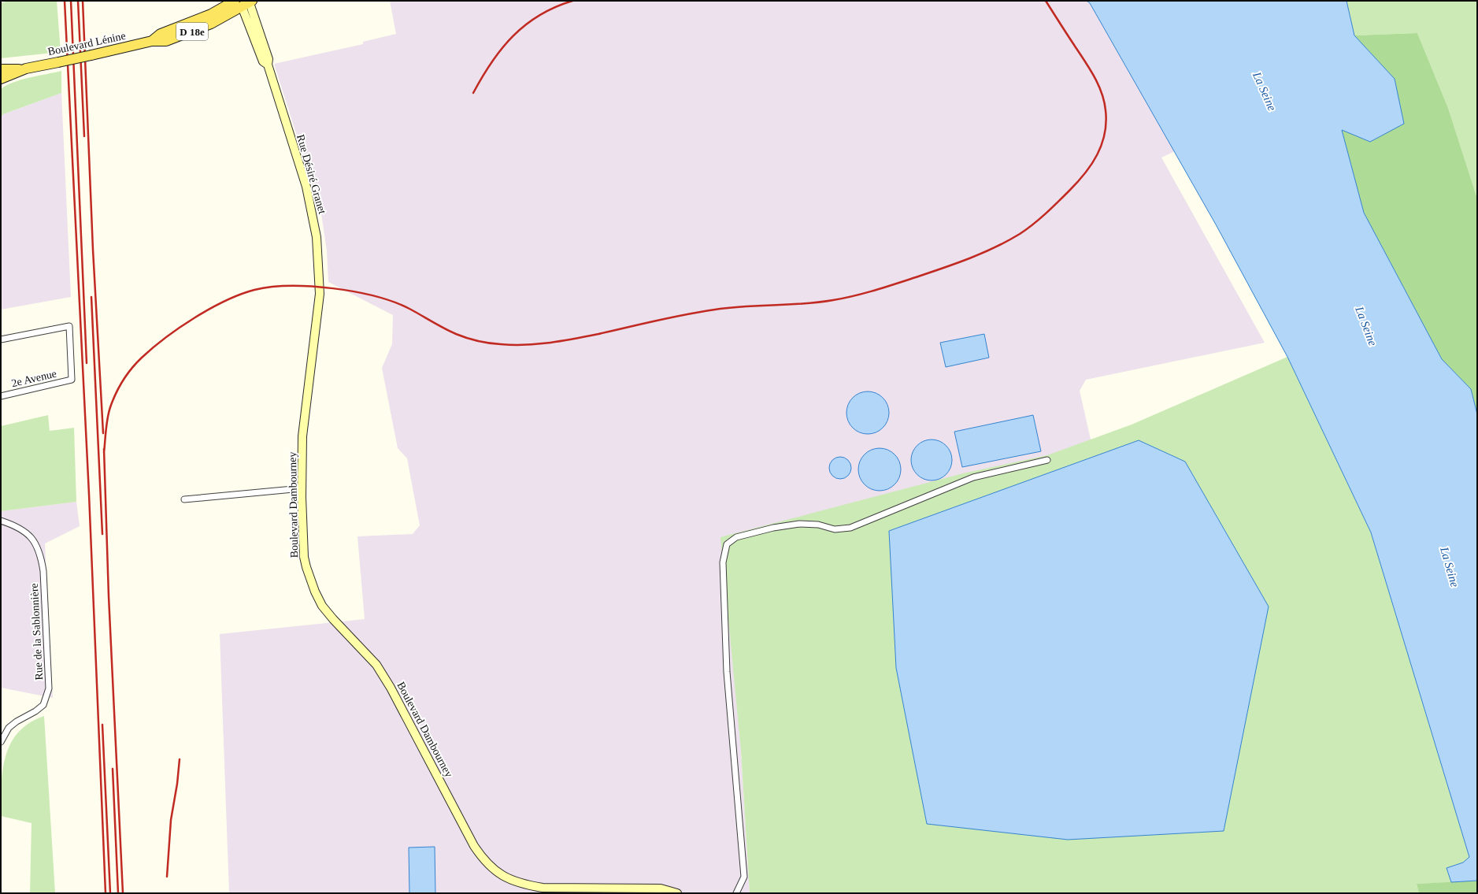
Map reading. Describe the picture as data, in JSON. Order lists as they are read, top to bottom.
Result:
{
  "streets": {
    "main road": ["D 18e", "Boulevard Lénine"],
    "street": [
      "Rue Désiré Granet",
      "2e Avenue",
      "Boulevard Dambourney",
      "Rue de la Sablonnière"
    ]
  },
  "crossings": [
    ["Boulevard Lénine", "Rue Désiré Granet"],
    ["Rue Désiré Granet", "Boulevard Dambourney"]
  ],
  "water": ["La Seine"]
}
